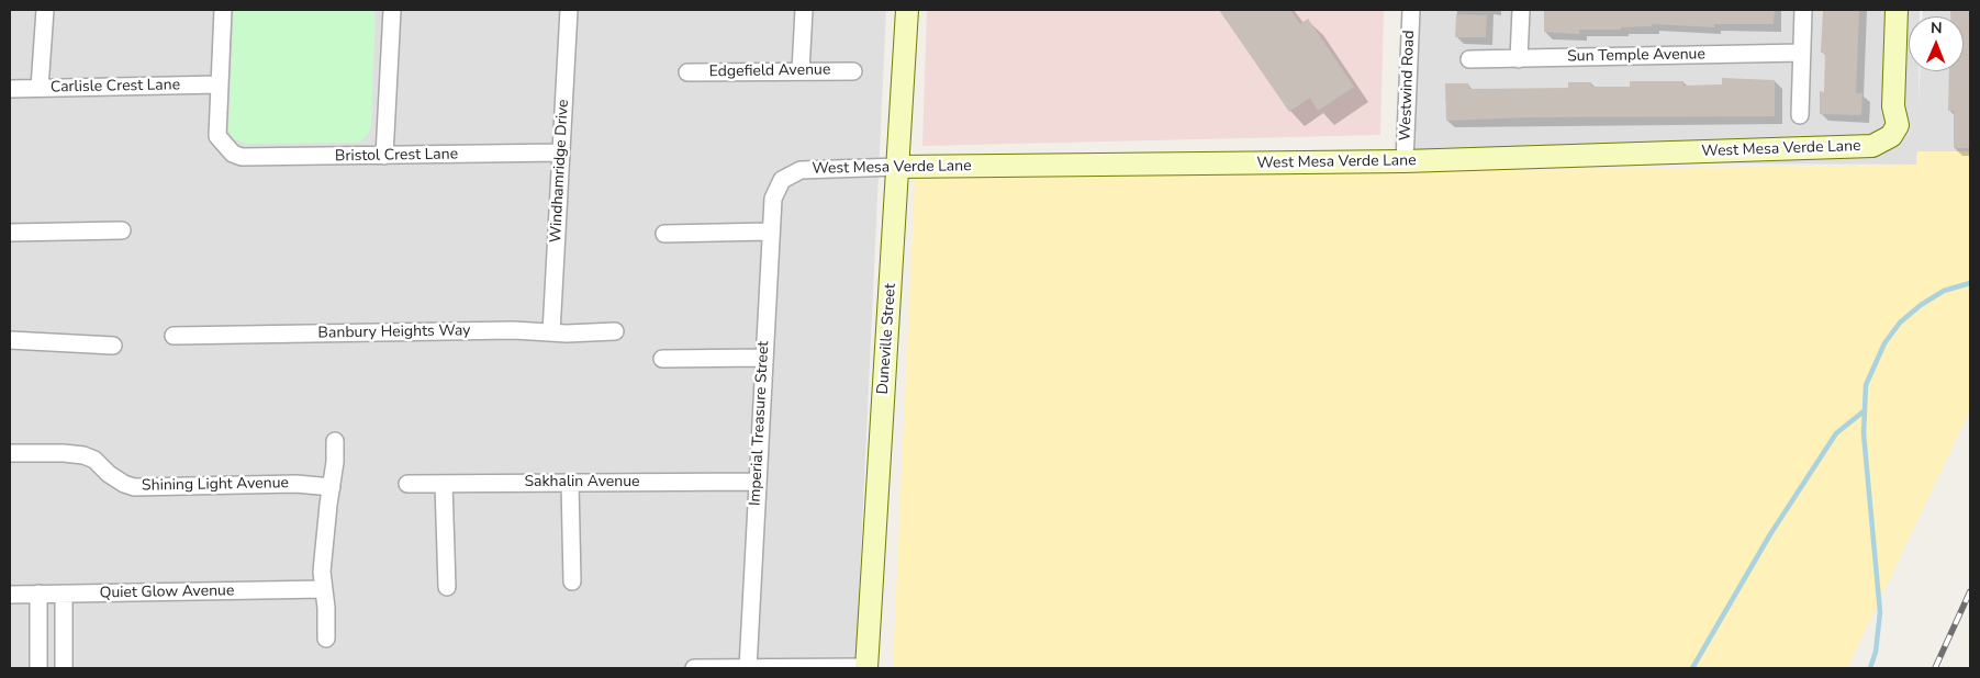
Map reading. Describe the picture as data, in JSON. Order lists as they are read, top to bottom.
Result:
{
  "streets": {
    "street": [
      "Sun Temple Avenue",
      "Edgefield Avenue",
      "Westwind Road",
      "Carlisle Crest Lane",
      "West Mesa Verde Lane",
      "Bristol Crest Lane",
      "Windhamridge Drive",
      "Banbury Heights Way",
      "Duneville Street",
      "Imperial Treasure Street",
      "Sakhalin Avenue",
      "Shining Light Avenue",
      "Quiet Glow Avenue"
    ]
  },
  "crossings": [
    ["Westwind Road", "West Mesa Verde Lane"],
    ["Carlisle Crest Lane", "Bristol Crest Lane"],
    ["West Mesa Verde Lane", "Duneville Street"],
    ["West Mesa Verde Lane", "Imperial Treasure Street"],
    ["Bristol Crest Lane", "Windhamridge Drive"],
    ["Windhamridge Drive", "Banbury Heights Way"],
    ["Imperial Treasure Street", "Sakhalin Avenue"]
  ],
  "north": "top"
}
